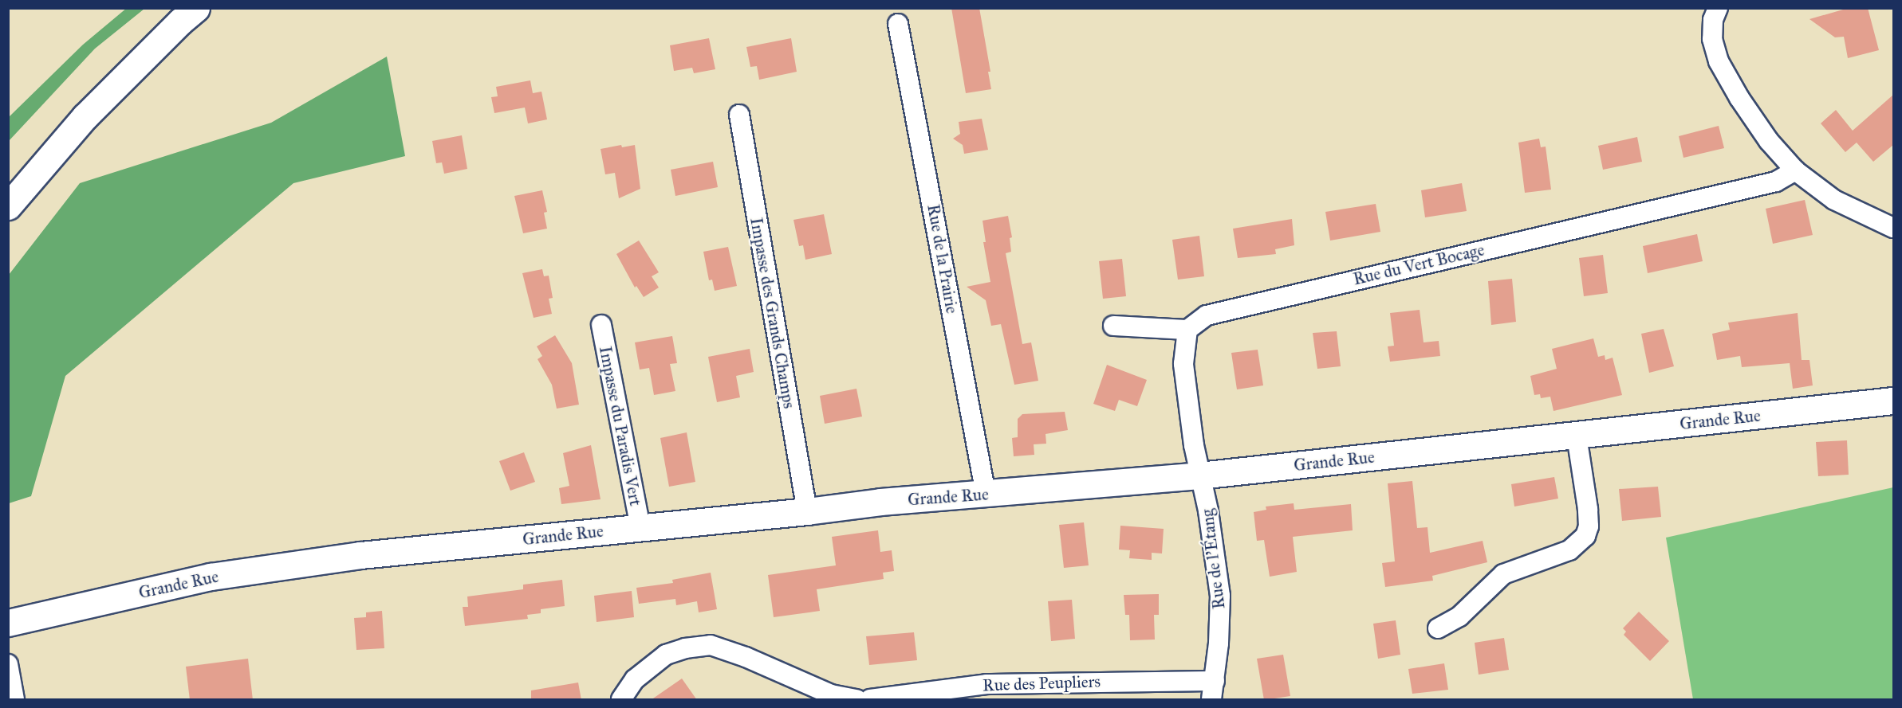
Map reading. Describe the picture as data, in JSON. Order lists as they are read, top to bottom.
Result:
{
  "streets": {
    "street": [
      "Rue de la Prairie",
      "Rue du Vert Bocage",
      "Impasse des Grands Champs",
      "Grande Rue",
      "Impasse du Paradis Vert",
      "Rue de l'Étang",
      "Rue des Peupliers"
    ]
  },
  "crossings": [
    ["Rue de la Prairie", "Grande Rue"],
    ["Impasse des Grands Champs", "Grande Rue"],
    ["Grande Rue", "Impasse du Paradis Vert"],
    ["Grande Rue", "Rue de l'Étang"],
    ["Rue de l'Étang", "Rue des Peupliers"]
  ]
}
